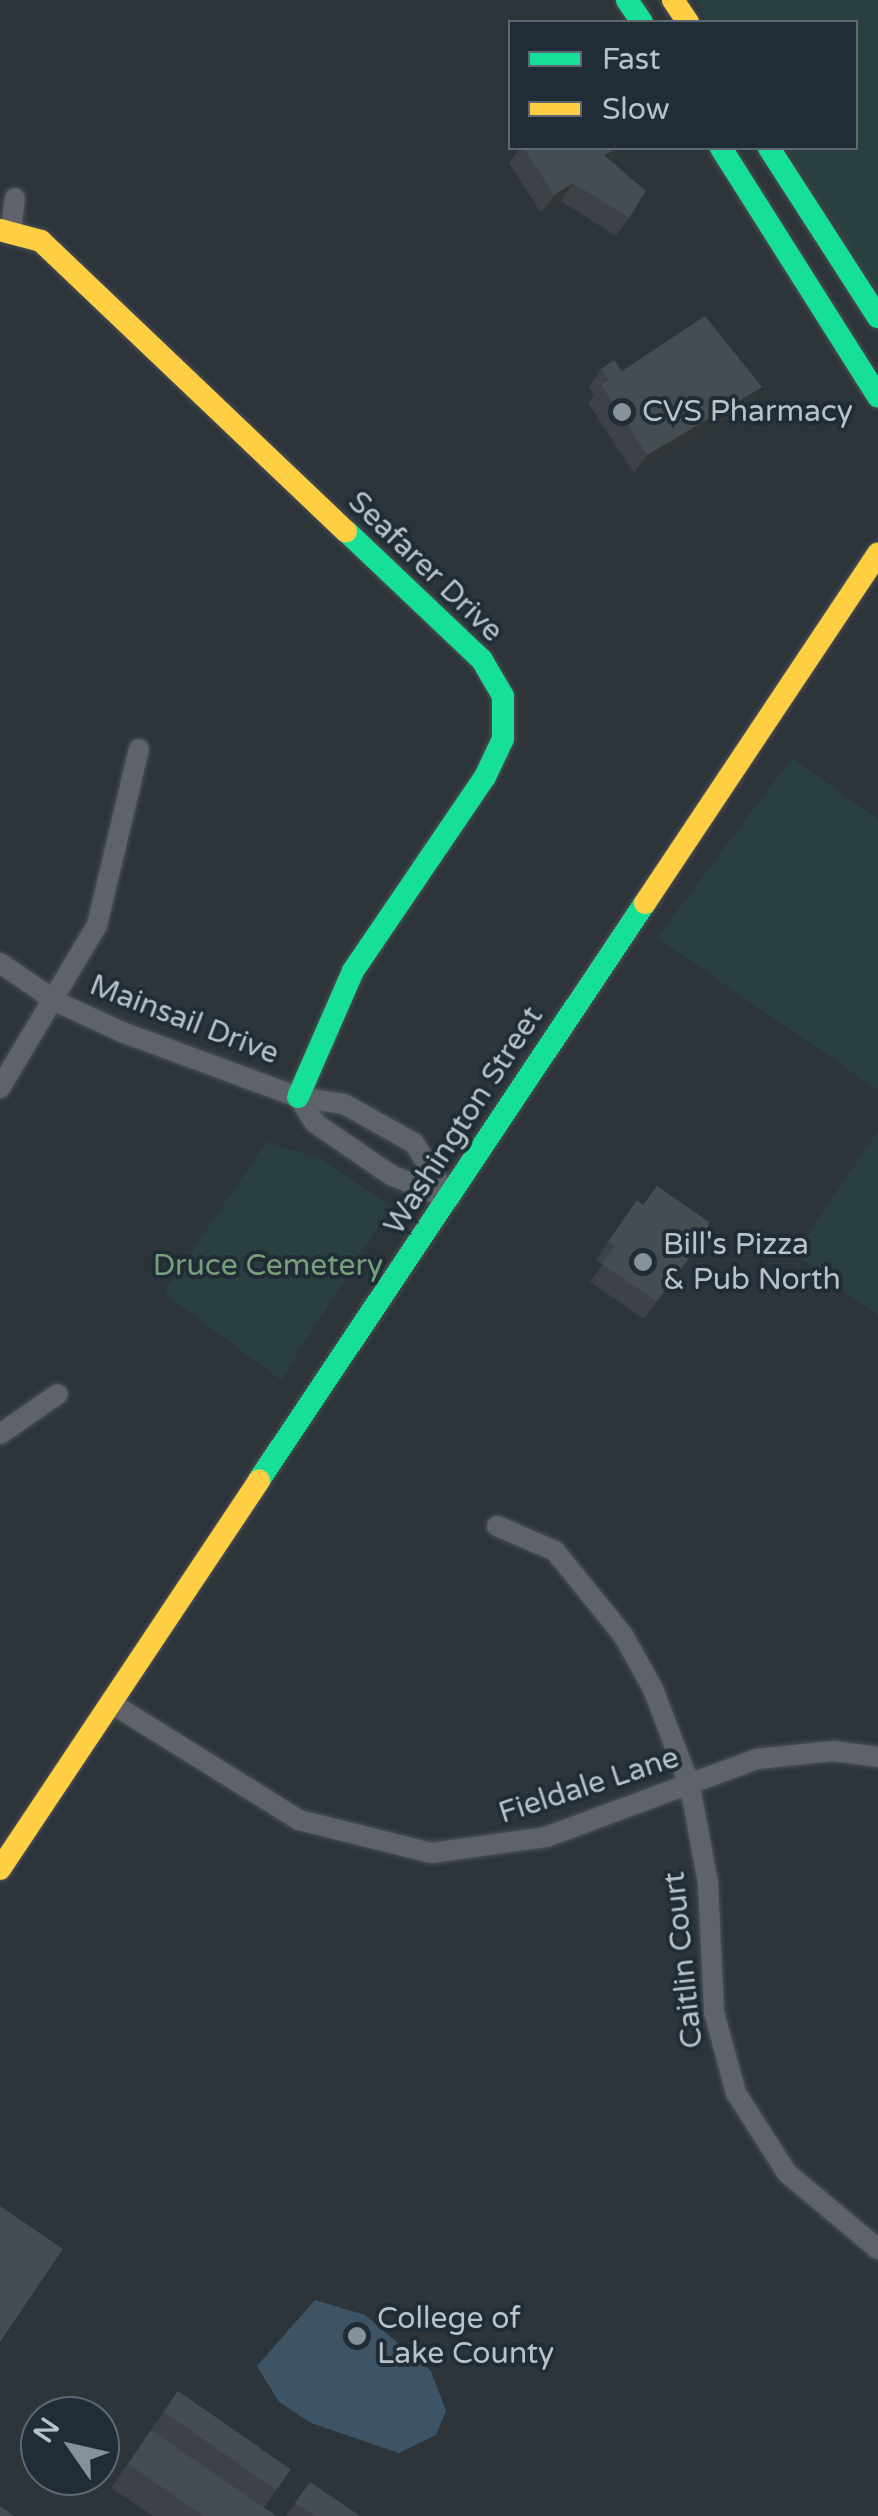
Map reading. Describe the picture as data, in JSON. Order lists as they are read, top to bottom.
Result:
{
  "streets": {
    "main road": ["Seafarer Drive", "Washington Street"],
    "street": ["Mainsail Drive", "Fieldale Lane", "Caitlin Court"]
  },
  "crossings": [
    ["Seafarer Drive", "Mainsail Drive"],
    ["Mainsail Drive", "Washington Street"],
    ["Washington Street", "Fieldale Lane"],
    ["Fieldale Lane", "Caitlin Court"]
  ],
  "parks": ["Druce Cemetery"],
  "places": ["CVS Pharmacy", "Bill's Pizza & Pub North", "College of Lake County"],
  "legend": ["Fast", "Slow"],
  "north": "top left"
}
